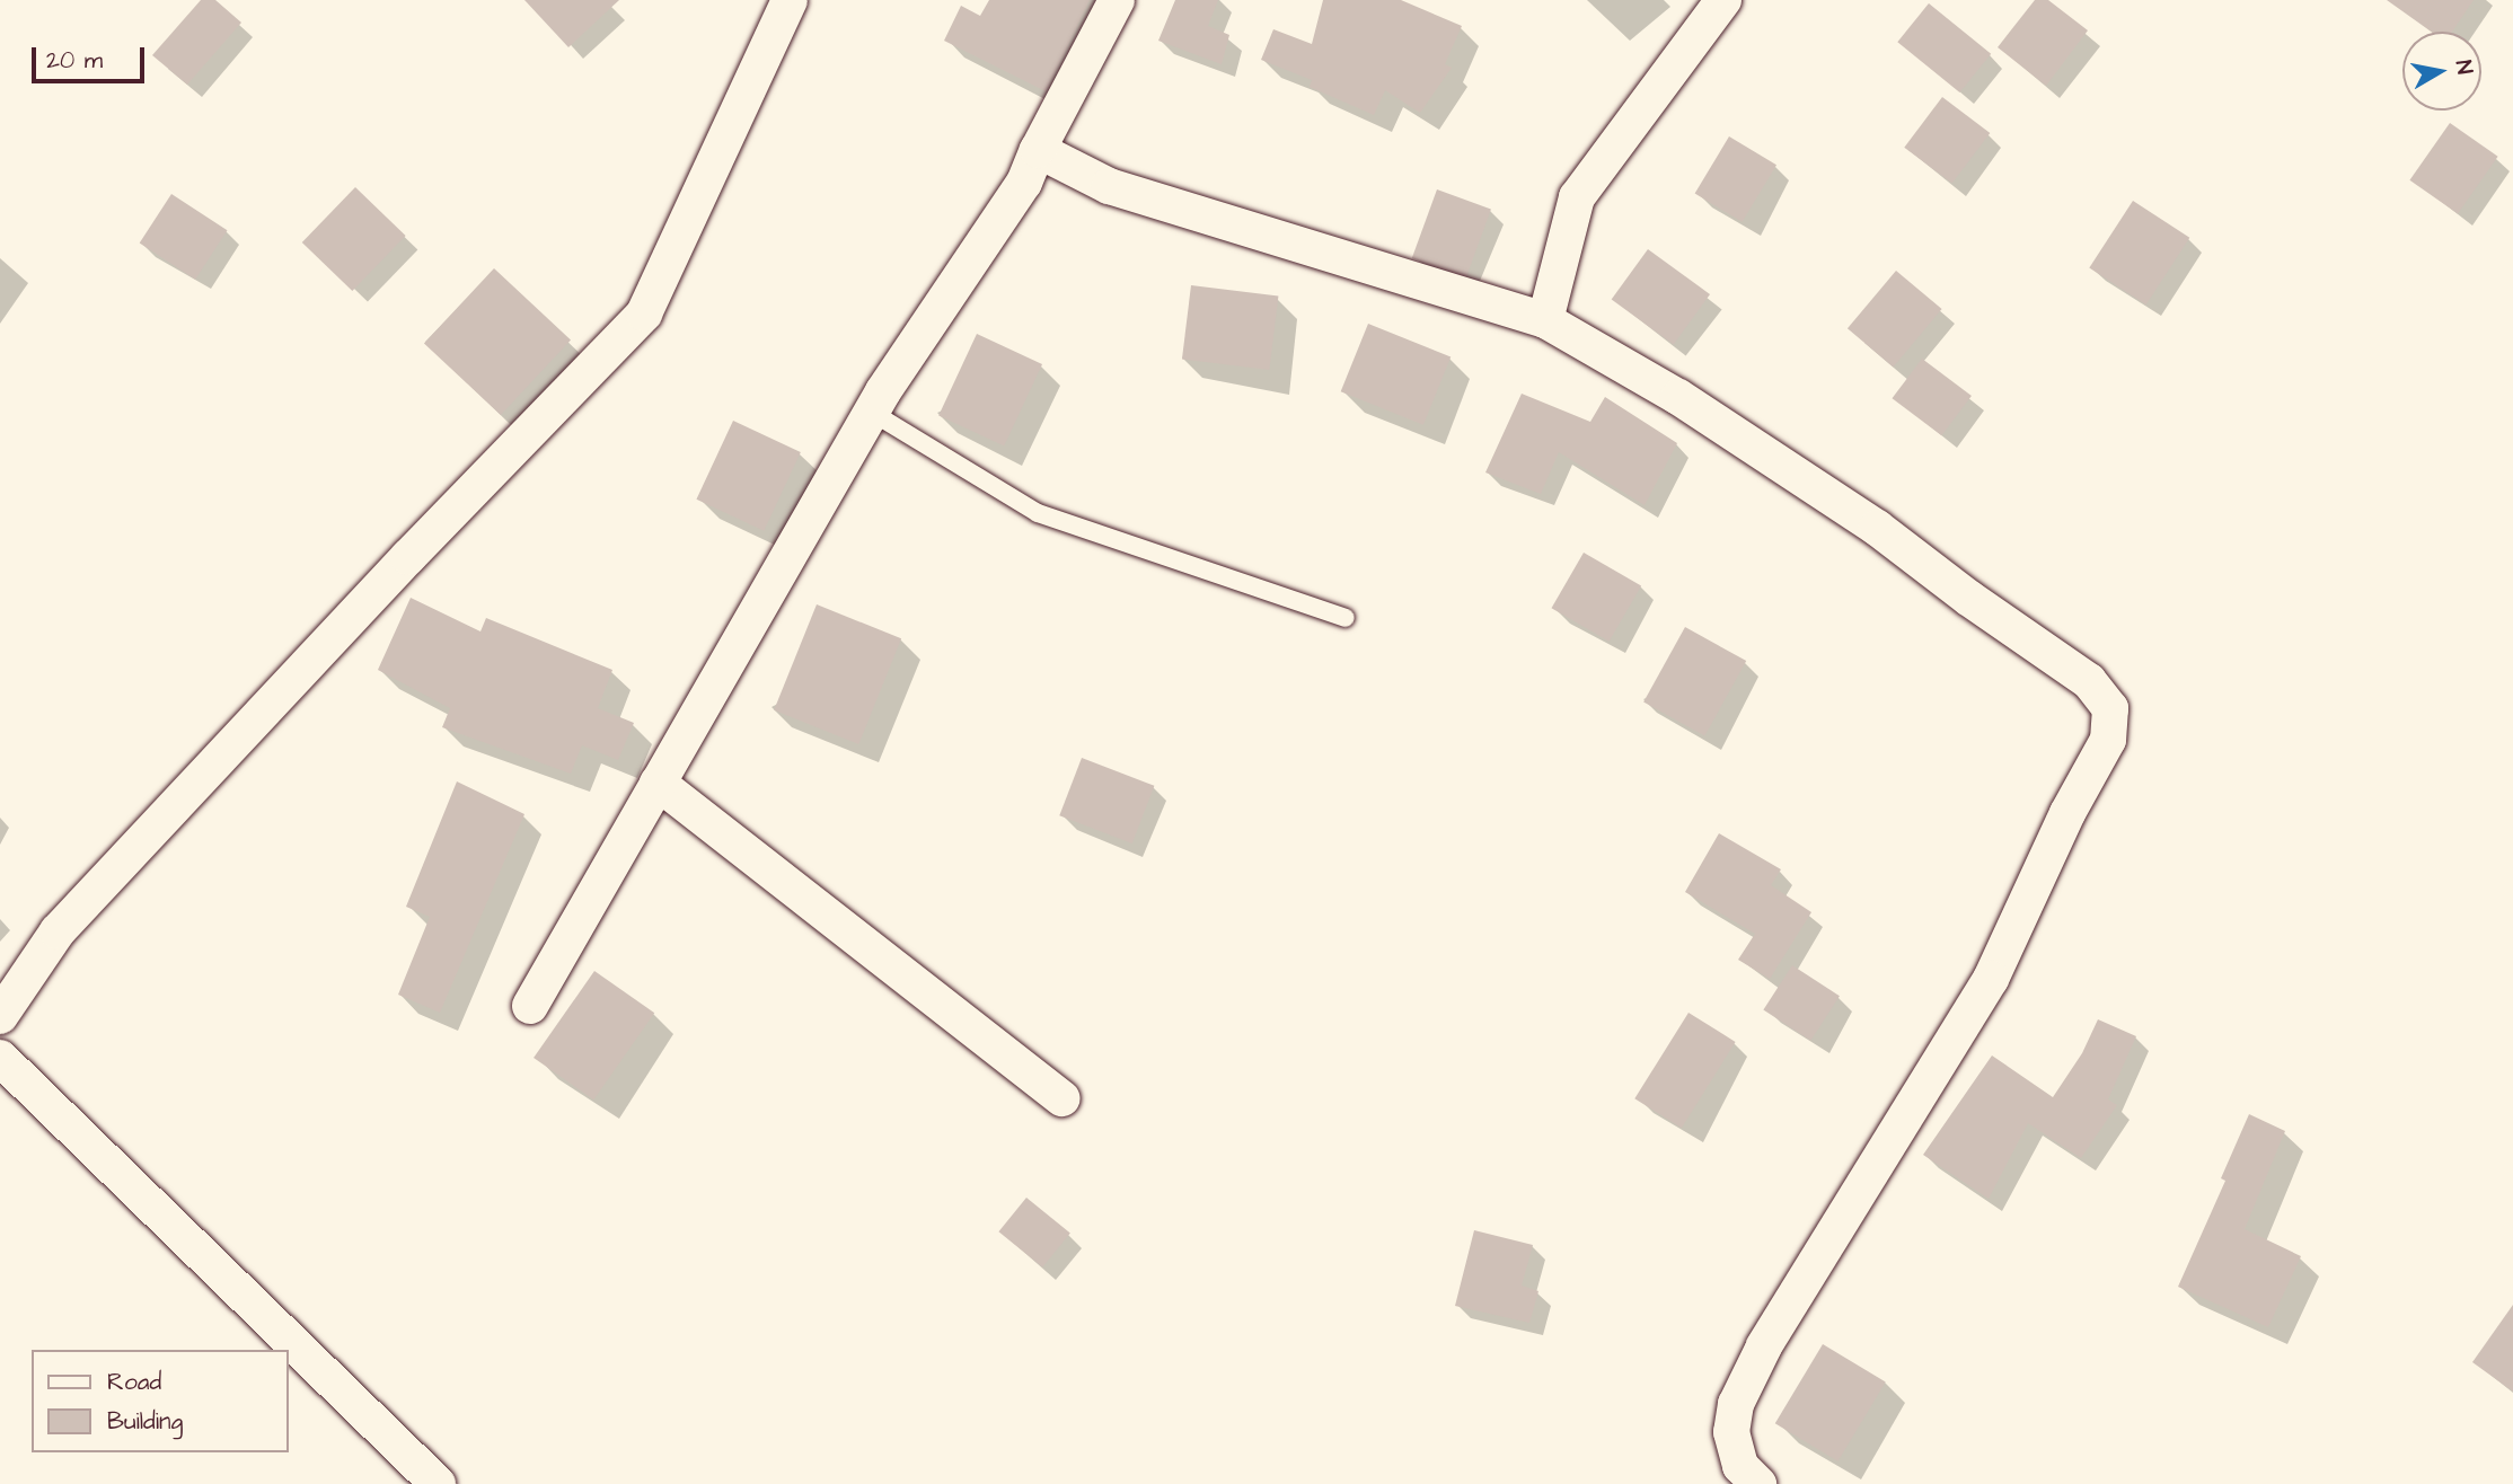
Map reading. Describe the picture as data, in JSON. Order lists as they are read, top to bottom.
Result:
{
  "legend": ["Road", "Building"],
  "scale_bar": "20 m",
  "north": "right"
}
